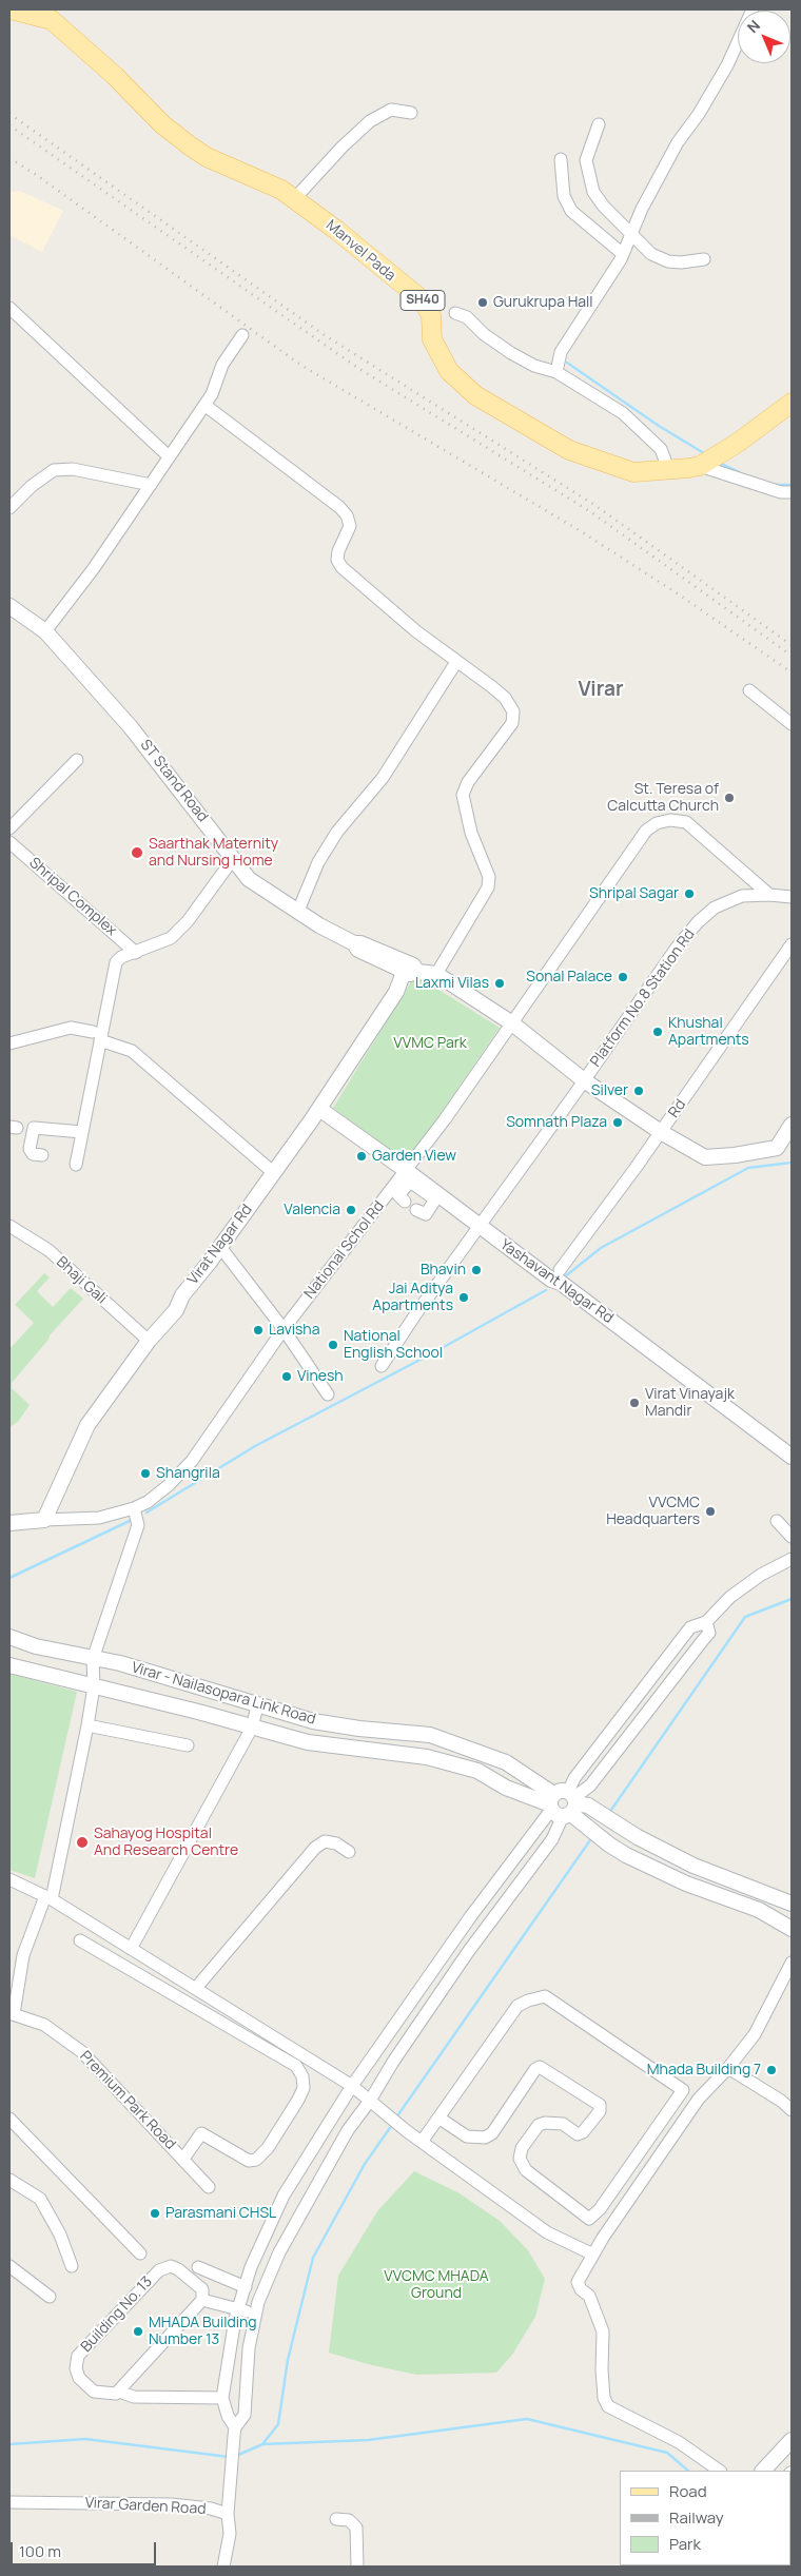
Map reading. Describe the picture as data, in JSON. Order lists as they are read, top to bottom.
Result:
{
  "streets": {
    "main road": ["Manvel Pada", "SH40"],
    "street": [
      "ST Stand Road",
      "Shripal Complex",
      "Platform No.8 Station Rd",
      "Rd",
      "Virat Nagar Rd",
      "National Schol Rd",
      "Bhaji Gali",
      "Yashavant Nagar Rd",
      "Virar - Nailasopara Link Road",
      "Premium Park Road",
      "Building No. 13",
      "Virar Garden Road"
    ]
  },
  "crossings": [
    ["ST Stand Road", "Virat Nagar Rd"],
    ["Platform No.8 Station Rd", "National Schol Rd"],
    ["Platform No.8 Station Rd", "Yashavant Nagar Rd"],
    ["Rd", "Yashavant Nagar Rd"],
    ["Virat Nagar Rd", "National Schol Rd"],
    ["Virat Nagar Rd", "Bhaji Gali"],
    ["Virat Nagar Rd", "Yashavant Nagar Rd"],
    ["National Schol Rd", "Yashavant Nagar Rd"]
  ],
  "districts": ["Virar"],
  "parks": ["VVMC Park", "VVCMC MHADA Ground"],
  "places": [
    "Gurukrupa Hall",
    "St. Teresa of Calcutta Church",
    "Saarthak Maternity and Nursing Home",
    "Shripal Sagar",
    "Sonal Palace",
    "Laxmi Vilas",
    "Khushal Apartments",
    "Silver",
    "Somnath Plaza",
    "Garden View",
    "Valencia",
    "Bhavin",
    "Jai Aditya Apartments",
    "Lavisha",
    "National English School",
    "Vinesh",
    "Virat Vinayajk Mandir",
    "Shangrila",
    "VVCMC Headquarters",
    "Sahayog Hospital And Research Centre",
    "Mhada Building 7",
    "Parasmani CHSL",
    "MHADA Building Number 13"
  ],
  "legend": ["Road", "Railway", "Park"],
  "scale_bar": "100 m",
  "north": "top left"
}
